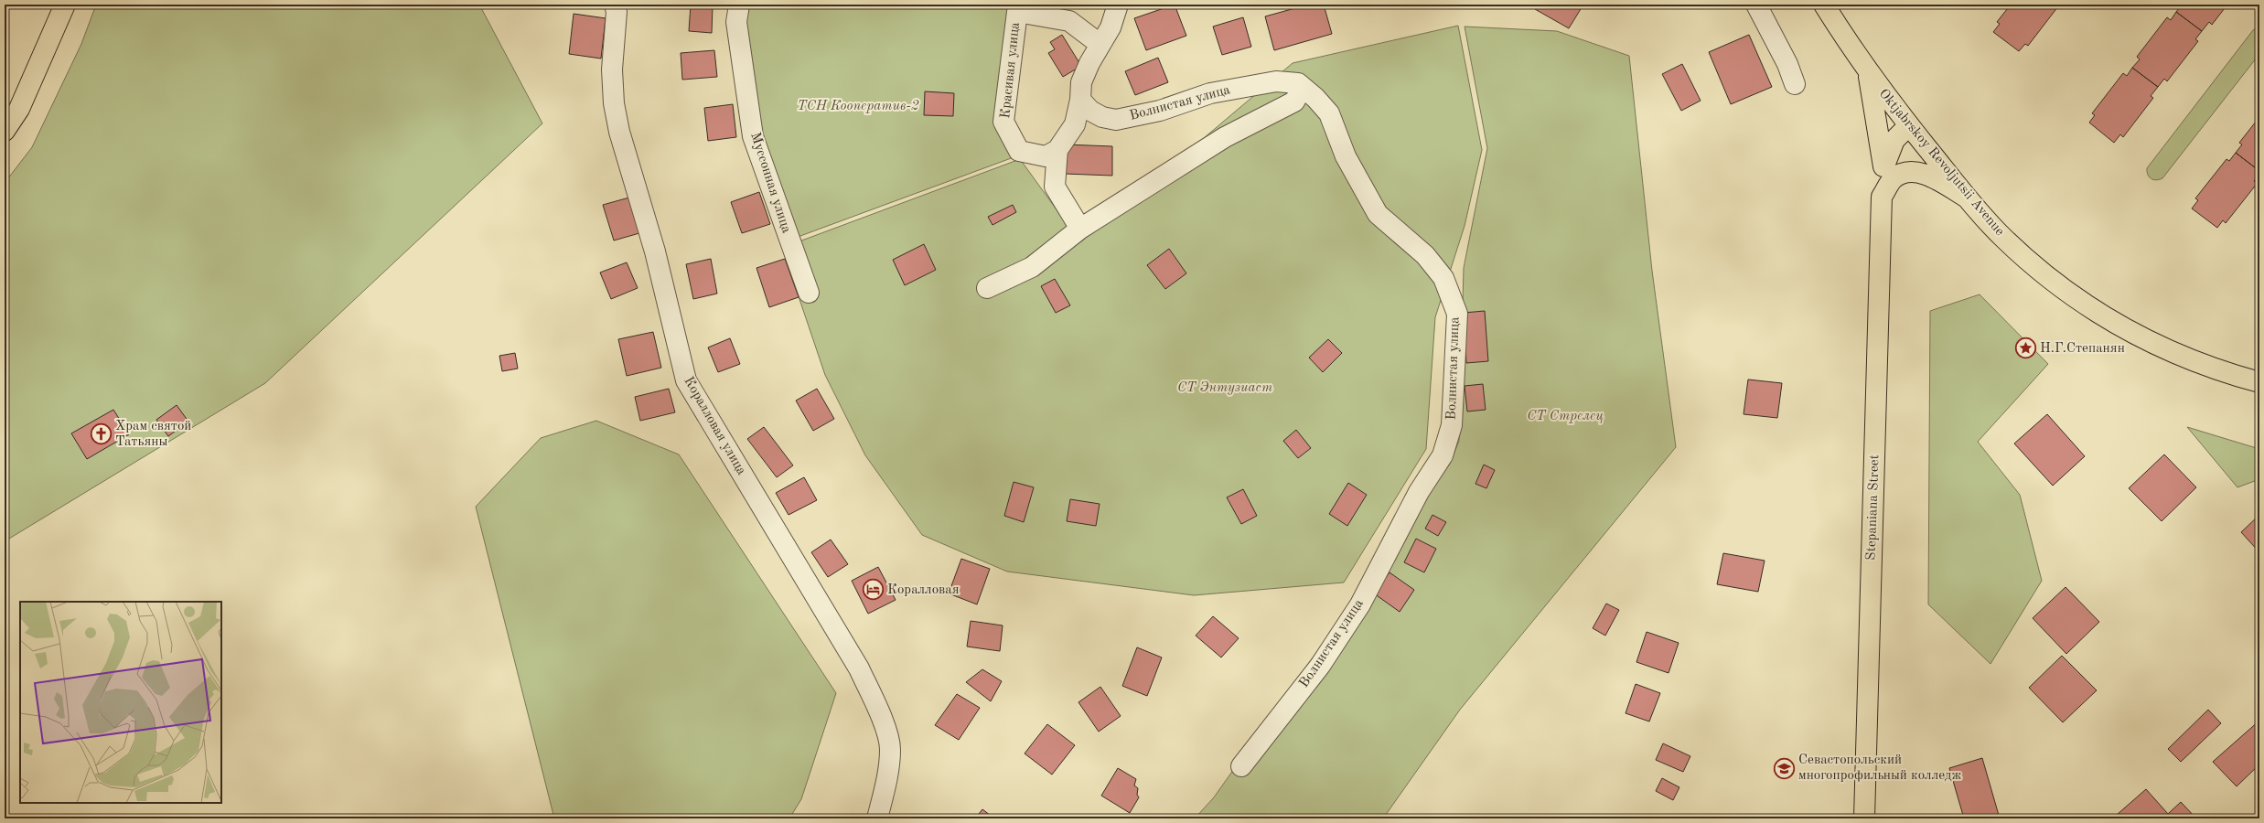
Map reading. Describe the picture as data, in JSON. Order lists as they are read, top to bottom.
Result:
{
  "streets": {
    "main road": ["Oktjabrskoy Revoljutsii Avenue", "Stepaniana Street"],
    "street": [
      "Красивая улица",
      "Волнистая улица",
      "Муссонная улица",
      "Коралловая улица"
    ]
  },
  "crossings": [
    ["Oktjabrskoy Revoljutsii Avenue", "Stepaniana Street"]
  ],
  "parks": ["ТСН Кооператив-2", "СТ Энтузиаст", "СТ Стрелец"],
  "places": {
    "place": ["Н.Г.Степанян"],
    "church": ["Храм святой Татьяны"],
    "hotel": ["Коралловая"],
    "school or university": ["Севастопольский многопрофильный колледж"]
  }
}
